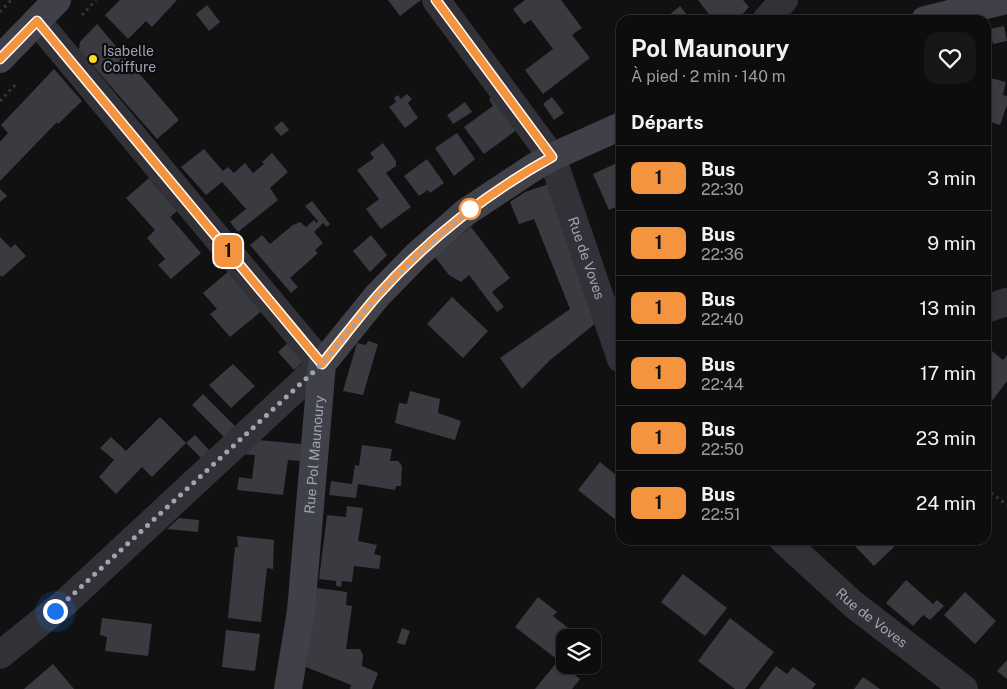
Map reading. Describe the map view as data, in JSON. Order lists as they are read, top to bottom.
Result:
{
  "streets": {
    "street": ["Rue de Voves", "Rue Pol Maunoury"]
  },
  "places": ["Isabelle Coiffure"],
  "lines": ["bus line 1"],
  "page": {
    "on_map": "1",
    "heading": [
      ["Pol Maunoury", "À pied · 2 min · 140 m"],
      "Départs"
    ],
    "list": [
      {
        "mark": "1",
        "name": "Bus",
        "note": "22:30",
        "value": "3 min"
      },
      {
        "mark": "1",
        "name": "Bus",
        "note": "22:36",
        "value": "9 min"
      },
      {
        "mark": "1",
        "name": "Bus",
        "note": "22:40",
        "value": "13 min"
      },
      {
        "mark": "1",
        "name": "Bus",
        "note": "22:44",
        "value": "17 min"
      },
      {
        "mark": "1",
        "name": "Bus",
        "note": "22:50",
        "value": "23 min"
      },
      {
        "mark": "1",
        "name": "Bus",
        "note": "22:51",
        "value": "24 min"
      }
    ]
  }
}
